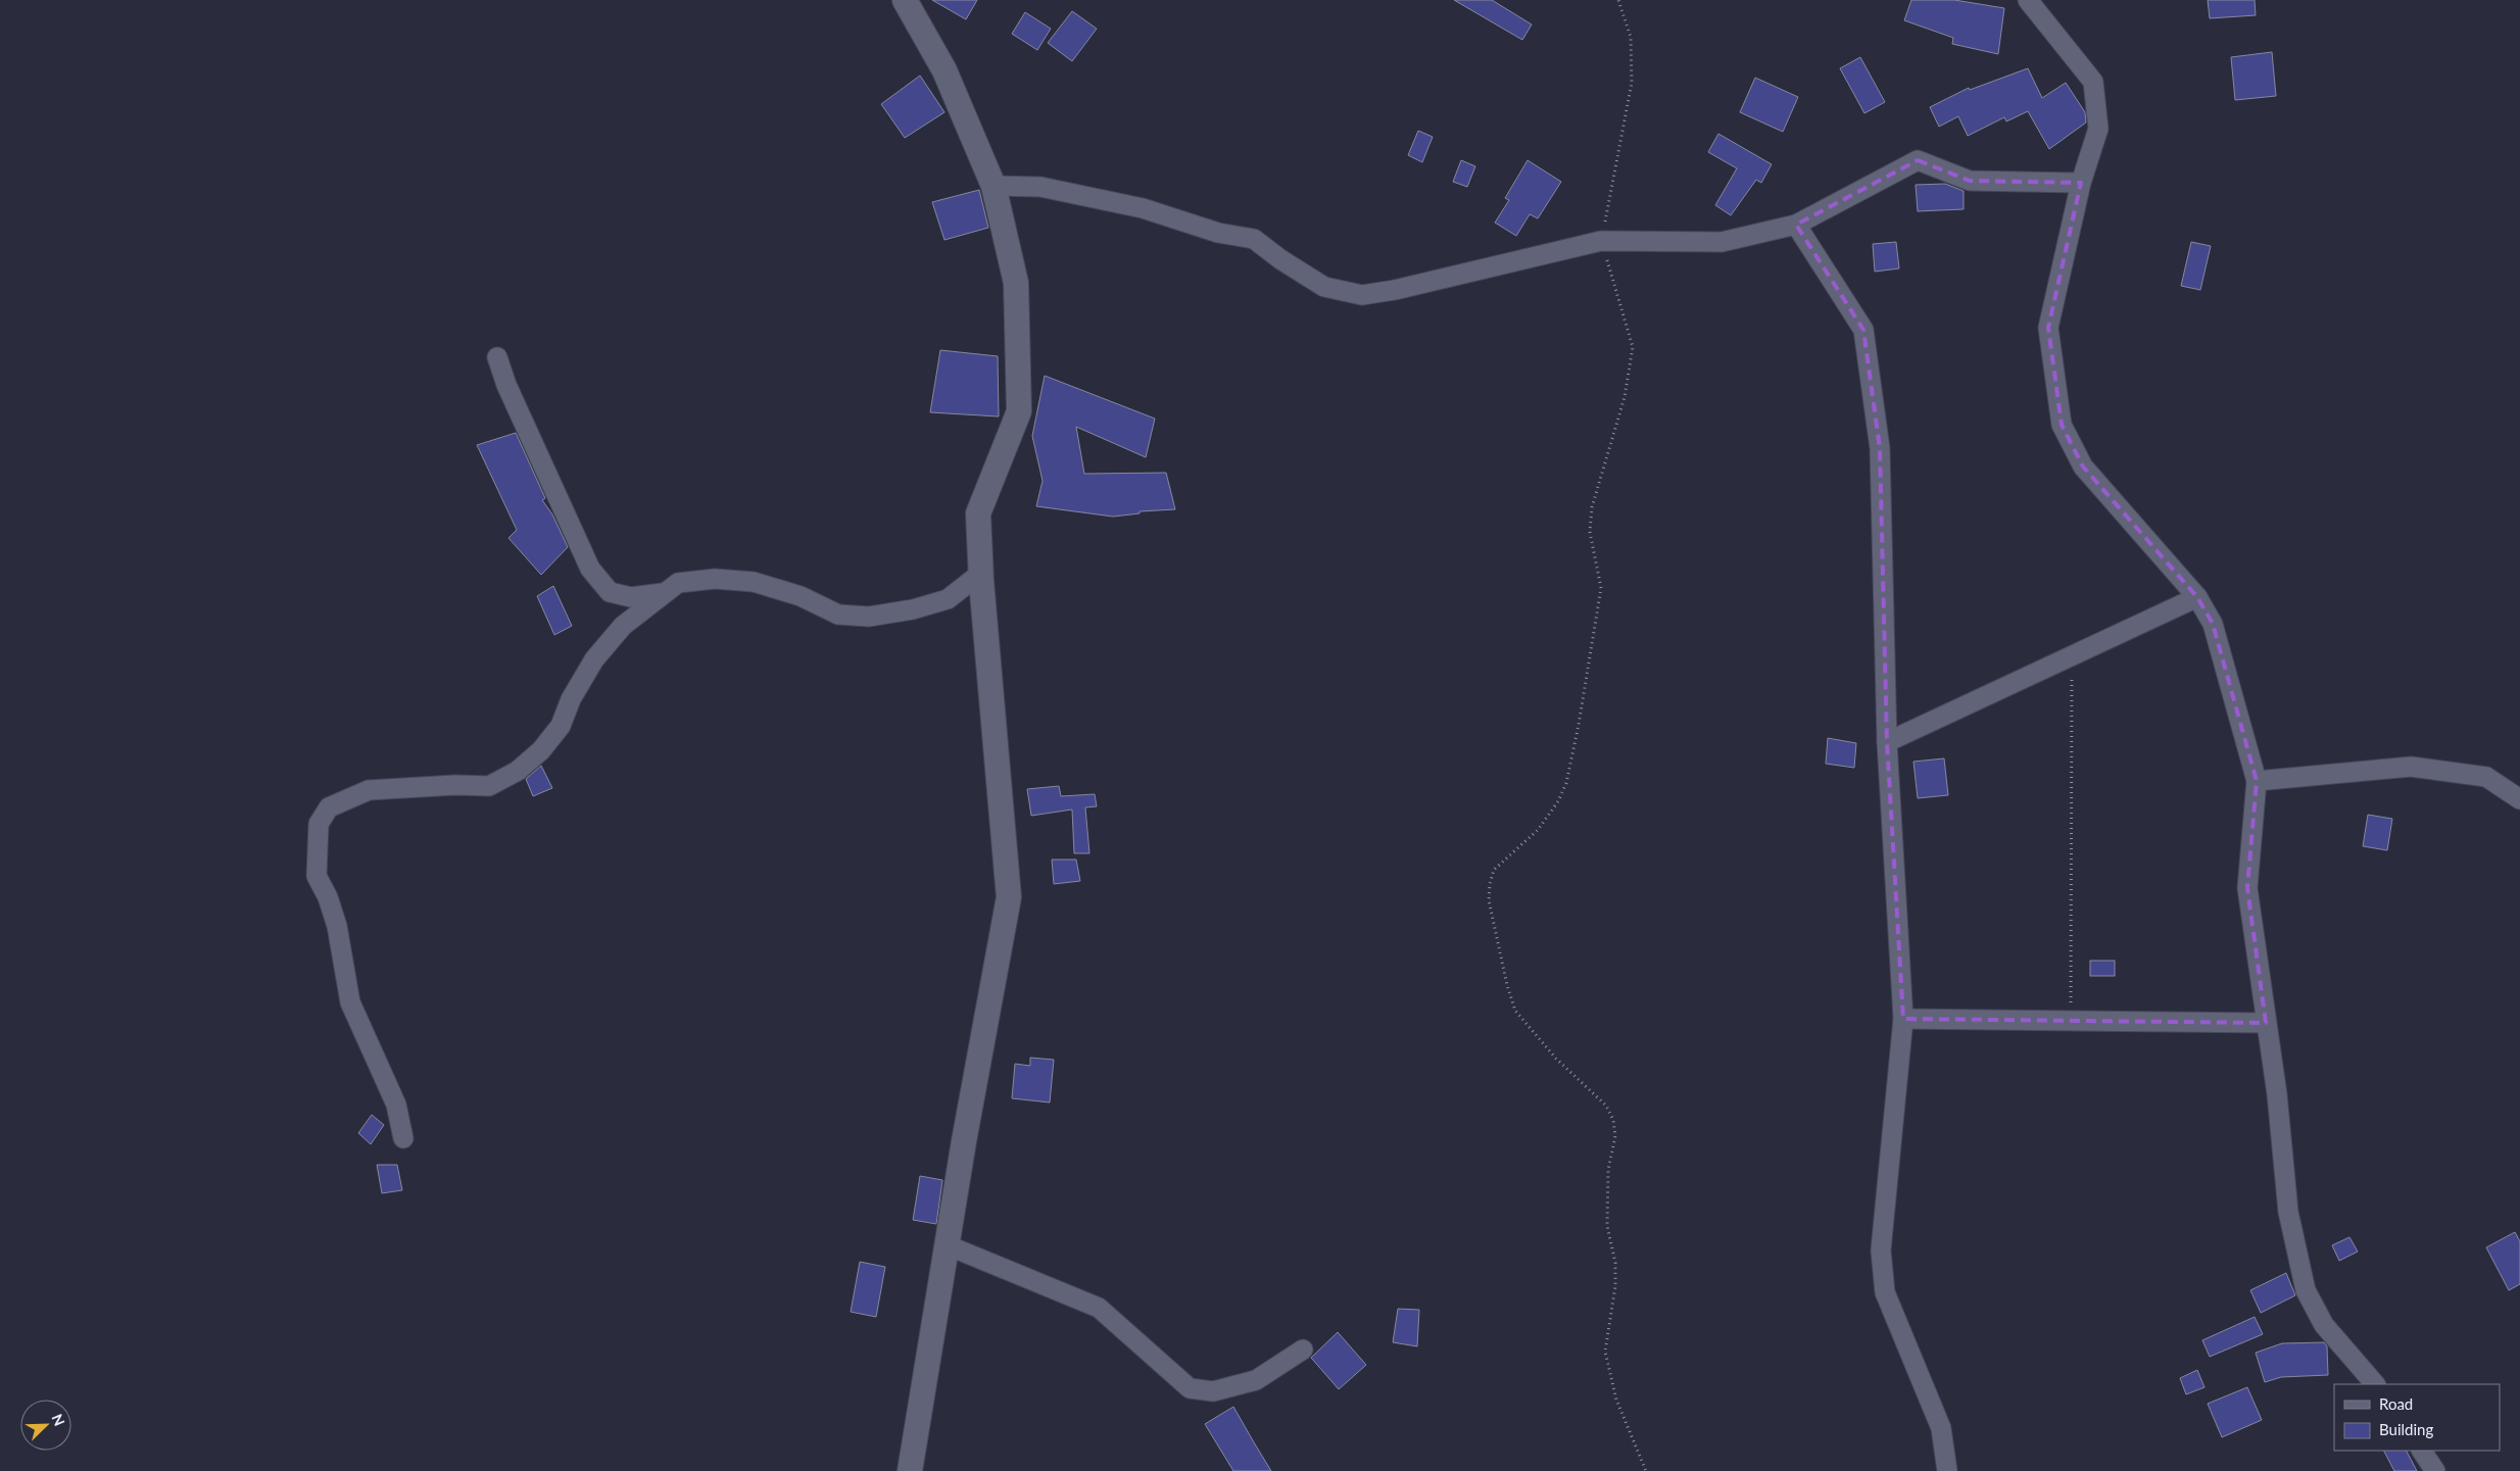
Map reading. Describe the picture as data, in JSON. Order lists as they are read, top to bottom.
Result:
{
  "legend": ["Road", "Building"],
  "north": "top right"
}
